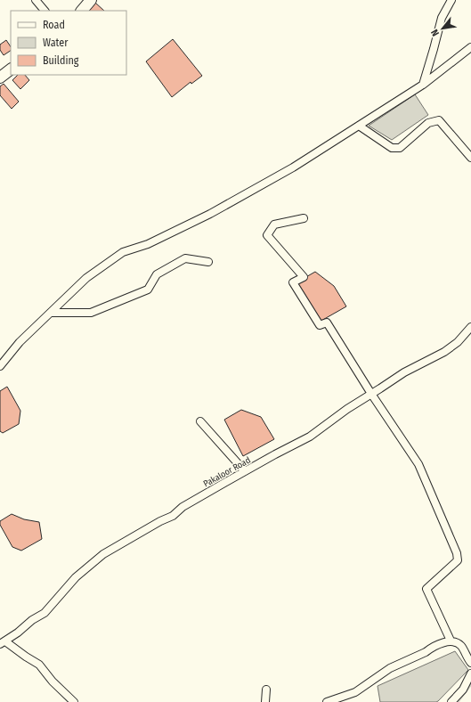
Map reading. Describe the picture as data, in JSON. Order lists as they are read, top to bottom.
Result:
{
  "streets": {
    "street": ["Pakaloor Road"]
  },
  "legend": ["Road", "Water", "Building"],
  "north": "bottom left"
}
